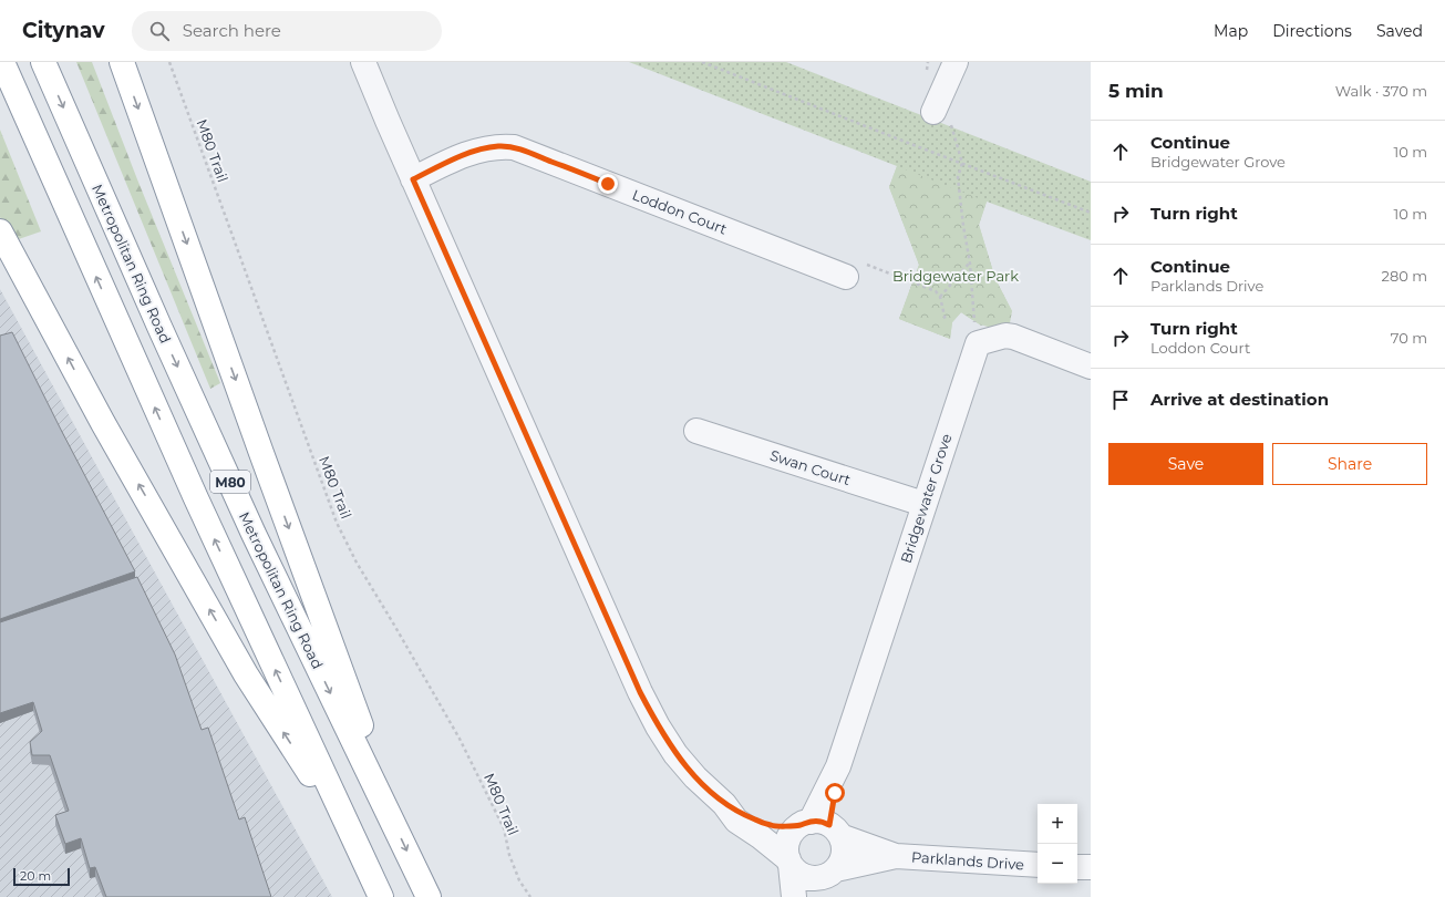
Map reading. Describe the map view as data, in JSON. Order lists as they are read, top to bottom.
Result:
{
  "streets": {
    "highway": ["Metropolitan Ring Road", "M80"],
    "street": [
      "Loddon Court",
      "Swan Court",
      "Bridgewater Grove",
      "Parklands Drive"
    ],
    "path": ["M80 Trail"]
  },
  "crossings": [
    ["Loddon Court", "Parklands Drive"],
    ["Swan Court", "Bridgewater Grove"],
    ["Bridgewater Grove", "Parklands Drive"]
  ],
  "parks": ["Bridgewater Park"],
  "scale_bar": "20 m",
  "page": {
    "header": "Citynav",
    "search": "Search here",
    "nav": ["Map", "Directions", "Saved"],
    "heading": ["5 min", "Walk · 370 m"],
    "list": [
      ["Continue", "Bridgewater Grove", "10 m"],
      ["Turn right", "10 m"],
      ["Continue", "Parklands Drive", "280 m"],
      ["Turn right", "Loddon Court", "70 m"],
      "Arrive at destination"
    ],
    "buttons": ["Save", "Share"],
    "map_buttons": ["+", "−"],
    "scale": "20 m"
  }
}
